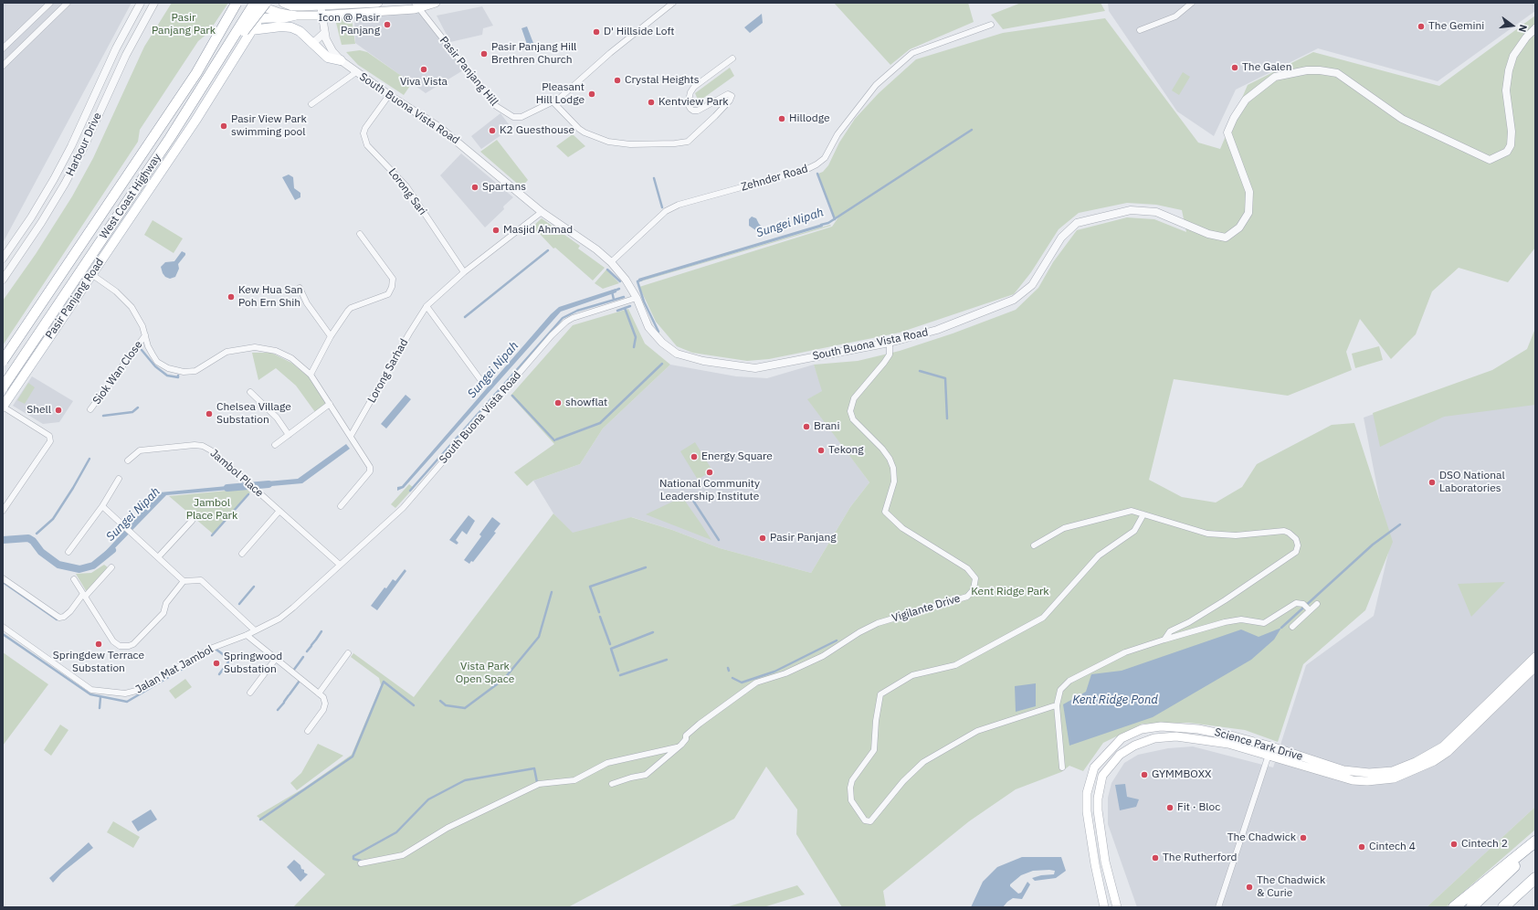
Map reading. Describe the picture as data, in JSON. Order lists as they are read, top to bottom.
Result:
{
  "streets": {
    "highway": ["West Coast Highway"],
    "main road": ["Pasir Panjang Road", "Science Park Drive"],
    "street": [
      "Pasir Panjang Hill",
      "South Buona Vista Road",
      "Harbour Drive",
      "Zehnder Road",
      "Lorong Sari",
      "Lorong Sarhad",
      "Siok Wan Close",
      "Jambol Place",
      "Vigilante Drive",
      "Jalan Mat Jambol"
    ]
  },
  "crossings": [
    ["South Buona Vista Road", "Zehnder Road"],
    ["South Buona Vista Road", "Lorong Sari"],
    ["South Buona Vista Road", "Lorong Sarhad"],
    ["South Buona Vista Road", "Jambol Place"],
    ["South Buona Vista Road", "Vigilante Drive"],
    ["South Buona Vista Road", "Jalan Mat Jambol"],
    ["Lorong Sari", "Lorong Sarhad"],
    ["Jambol Place", "Jalan Mat Jambol"]
  ],
  "water": ["Sungei Nipah", "Kent Ridge Pond"],
  "parks": [
    "Pasir Panjang Park",
    "Jambol Place Park",
    "Kent Ridge Park",
    "Vista Park Open Space"
  ],
  "places": [
    "Icon @ Pasir Panjang",
    "The Gemini",
    "D' Hillside Loft",
    "Pasir Panjang Hill Brethren Church",
    "The Galen",
    "Viva Vista",
    "Crystal Heights",
    "Pleasant Hill Lodge",
    "Kentview Park",
    "Hillodge",
    "Pasir View Park swimming pool",
    "K2 Guesthouse",
    "Spartans",
    "Masjid Ahmad",
    "Kew Hua San Poh Ern Shih",
    "showflat",
    "Shell",
    "Chelsea Village Substation",
    "Brani",
    "Tekong",
    "Energy Square",
    "National Community Leadership Institute",
    "DSO National Laboratories",
    "Pasir Panjang",
    "Springdew Terrace Substation",
    "Springwood Substation",
    "GYMMBOXX",
    "Fit · Bloc",
    "The Chadwick",
    "Cintech 2",
    "Cintech 4",
    "The Rutherford",
    "The Chadwick & Curie"
  ],
  "north": "right"
}
